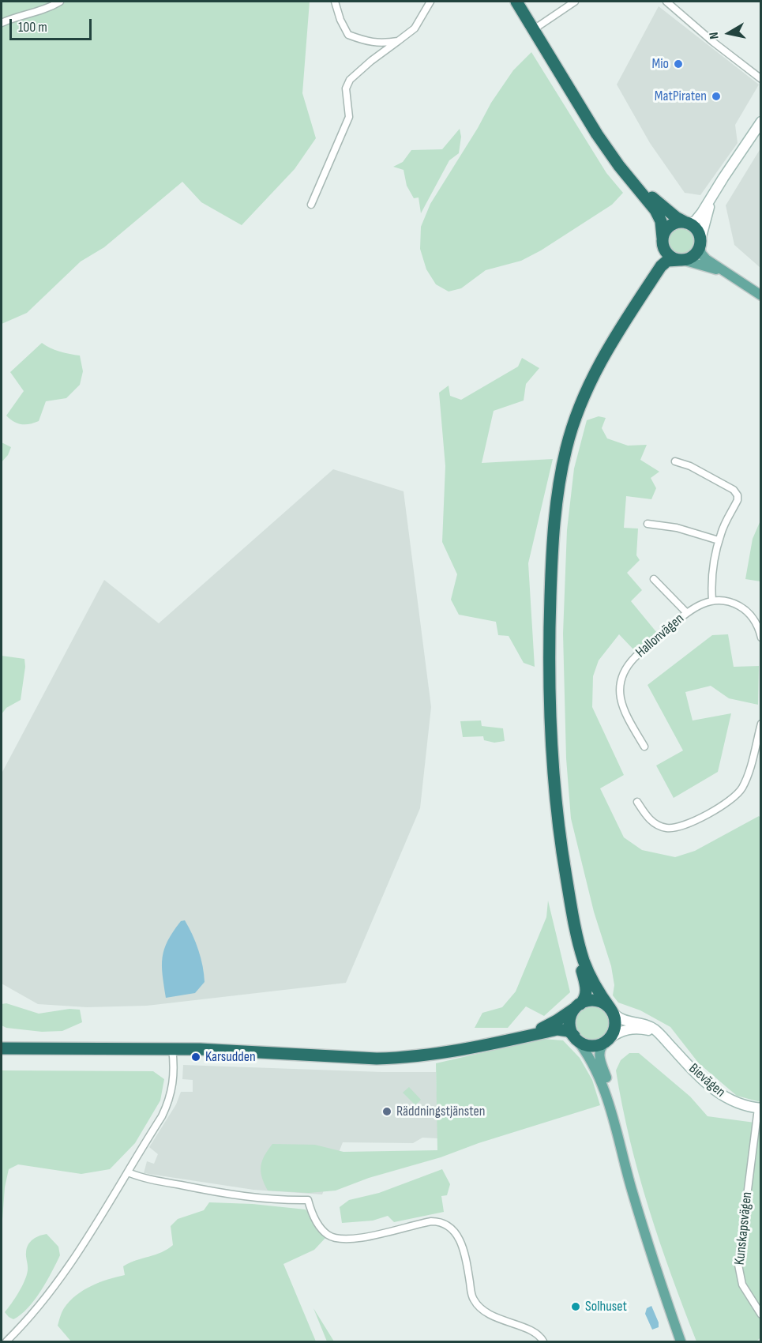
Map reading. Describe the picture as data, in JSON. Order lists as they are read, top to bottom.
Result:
{
  "streets": {
    "street": ["Hallonvägen", "Bievägen", "Kunskapsvägen"]
  },
  "crossings": [
    ["Bievägen", "Kunskapsvägen"]
  ],
  "places": [
    "Mio",
    "MatPiraten",
    "Karsudden",
    "Räddningstjänsten",
    "Solhuset"
  ],
  "scale_bar": "100 m",
  "north": "left"
}
